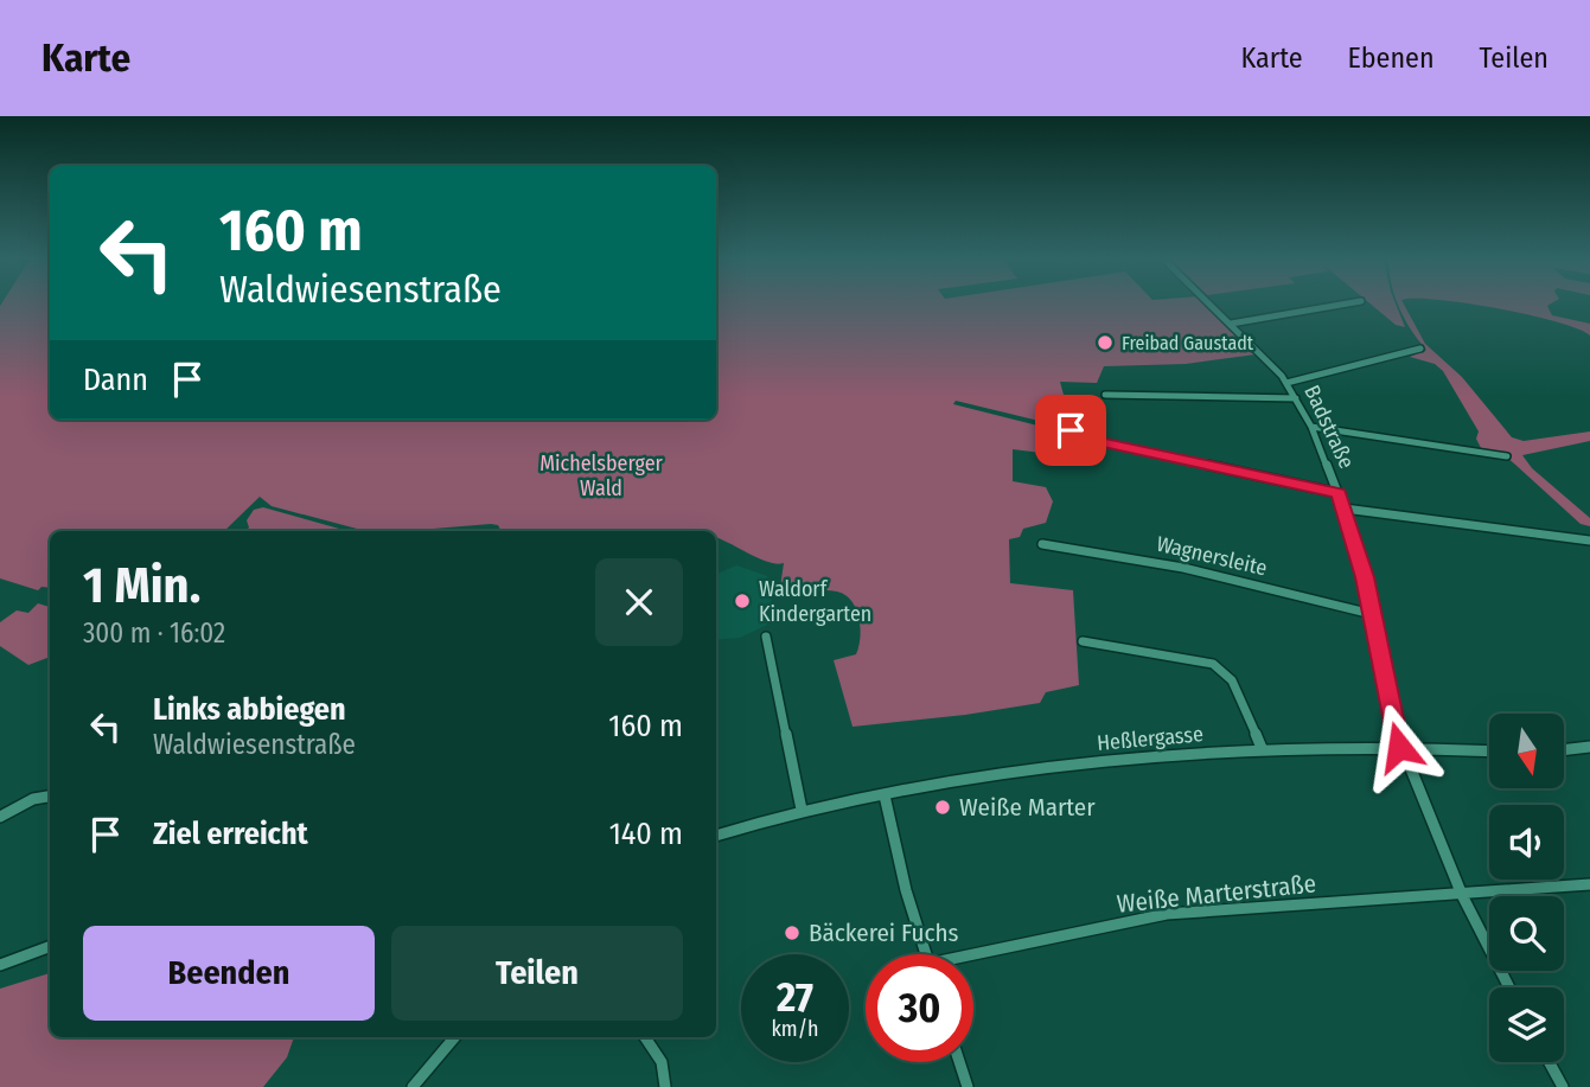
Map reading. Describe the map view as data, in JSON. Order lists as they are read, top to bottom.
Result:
{
  "streets": {
    "street": [
      "Badstraße",
      "Wagnersleite",
      "Heßlergasse",
      "Weiße Marterstraße"
    ]
  },
  "crossings": [
    ["Badstraße", "Wagnersleite"],
    ["Badstraße", "Heßlergasse"],
    ["Badstraße", "Weiße Marterstraße"]
  ],
  "parks": ["Michelsberger Wald"],
  "places": [
    "Freibad Gaustadt",
    "Waldorf Kindergarten",
    "Weiße Marter",
    "Bäckerei Fuchs"
  ],
  "north": "bottom",
  "page": {
    "header": "Karte",
    "nav": ["Karte", "Ebenen", "Teilen"],
    "turn": ["160 m", "Waldwiesenstraße"],
    "then": "Dann",
    "heading": ["1 Min.", "300 m · 16:02"],
    "list": [
      {
        "name": "Links abbiegen",
        "note": "Waldwiesenstraße",
        "value": "160 m"
      },
      {
        "name": "Ziel erreicht",
        "value": "140 m"
      }
    ],
    "buttons": ["Beenden", "Teilen"],
    "speed": "27 km/h",
    "limit": "30"
  }
}
